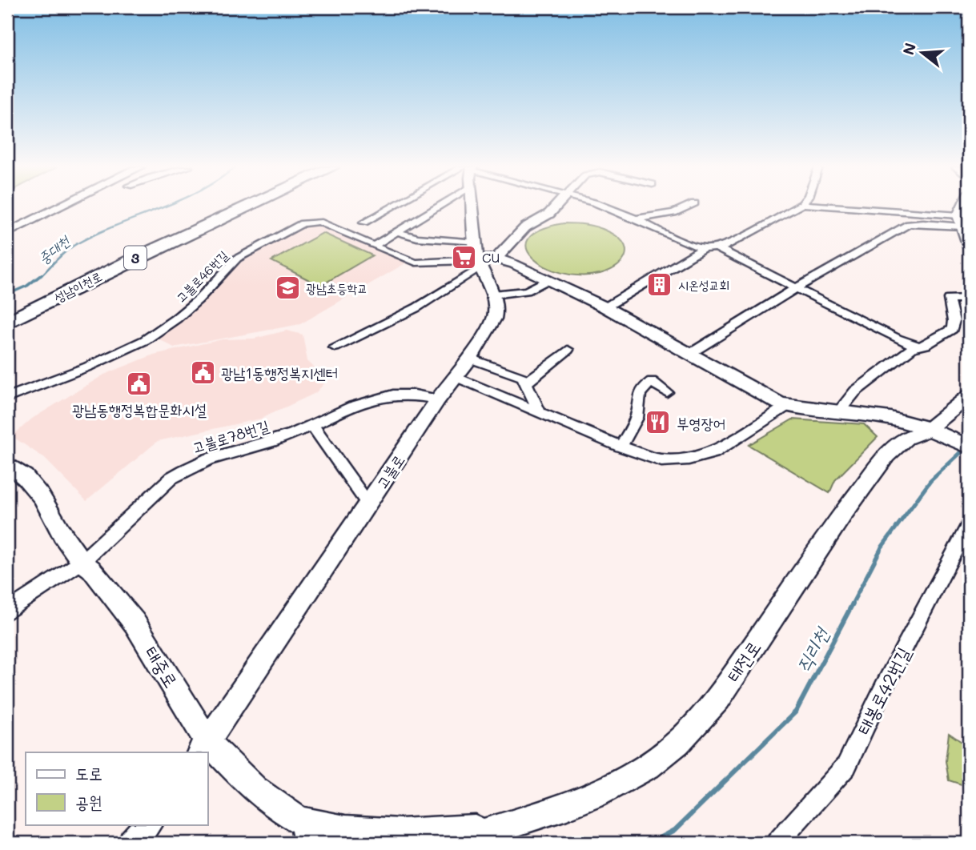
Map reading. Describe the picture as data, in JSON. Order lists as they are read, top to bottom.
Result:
{
  "streets": {
    "highway": ["3", "성남이천로"],
    "street": [
      "고불로46번길",
      "고불로78번길",
      "고불로",
      "태전로",
      "태중로",
      "태봉로42번길"
    ]
  },
  "crossings": [
    ["고불로46번길", "고불로"],
    ["고불로78번길", "고불로"],
    ["고불로78번길", "태중로"],
    ["고불로", "태중로"]
  ],
  "water": ["중대천", "직리천"],
  "places": {
    "supermarket": ["CU"],
    "building": ["시온성교회"],
    "school or university": ["광남초등학교"],
    "public building": ["광남1동행정복지센터", "광남동행정복합문화시설"],
    "restaurant": ["부영장어"]
  },
  "legend": ["도로", "공원"],
  "north": "left"
}
